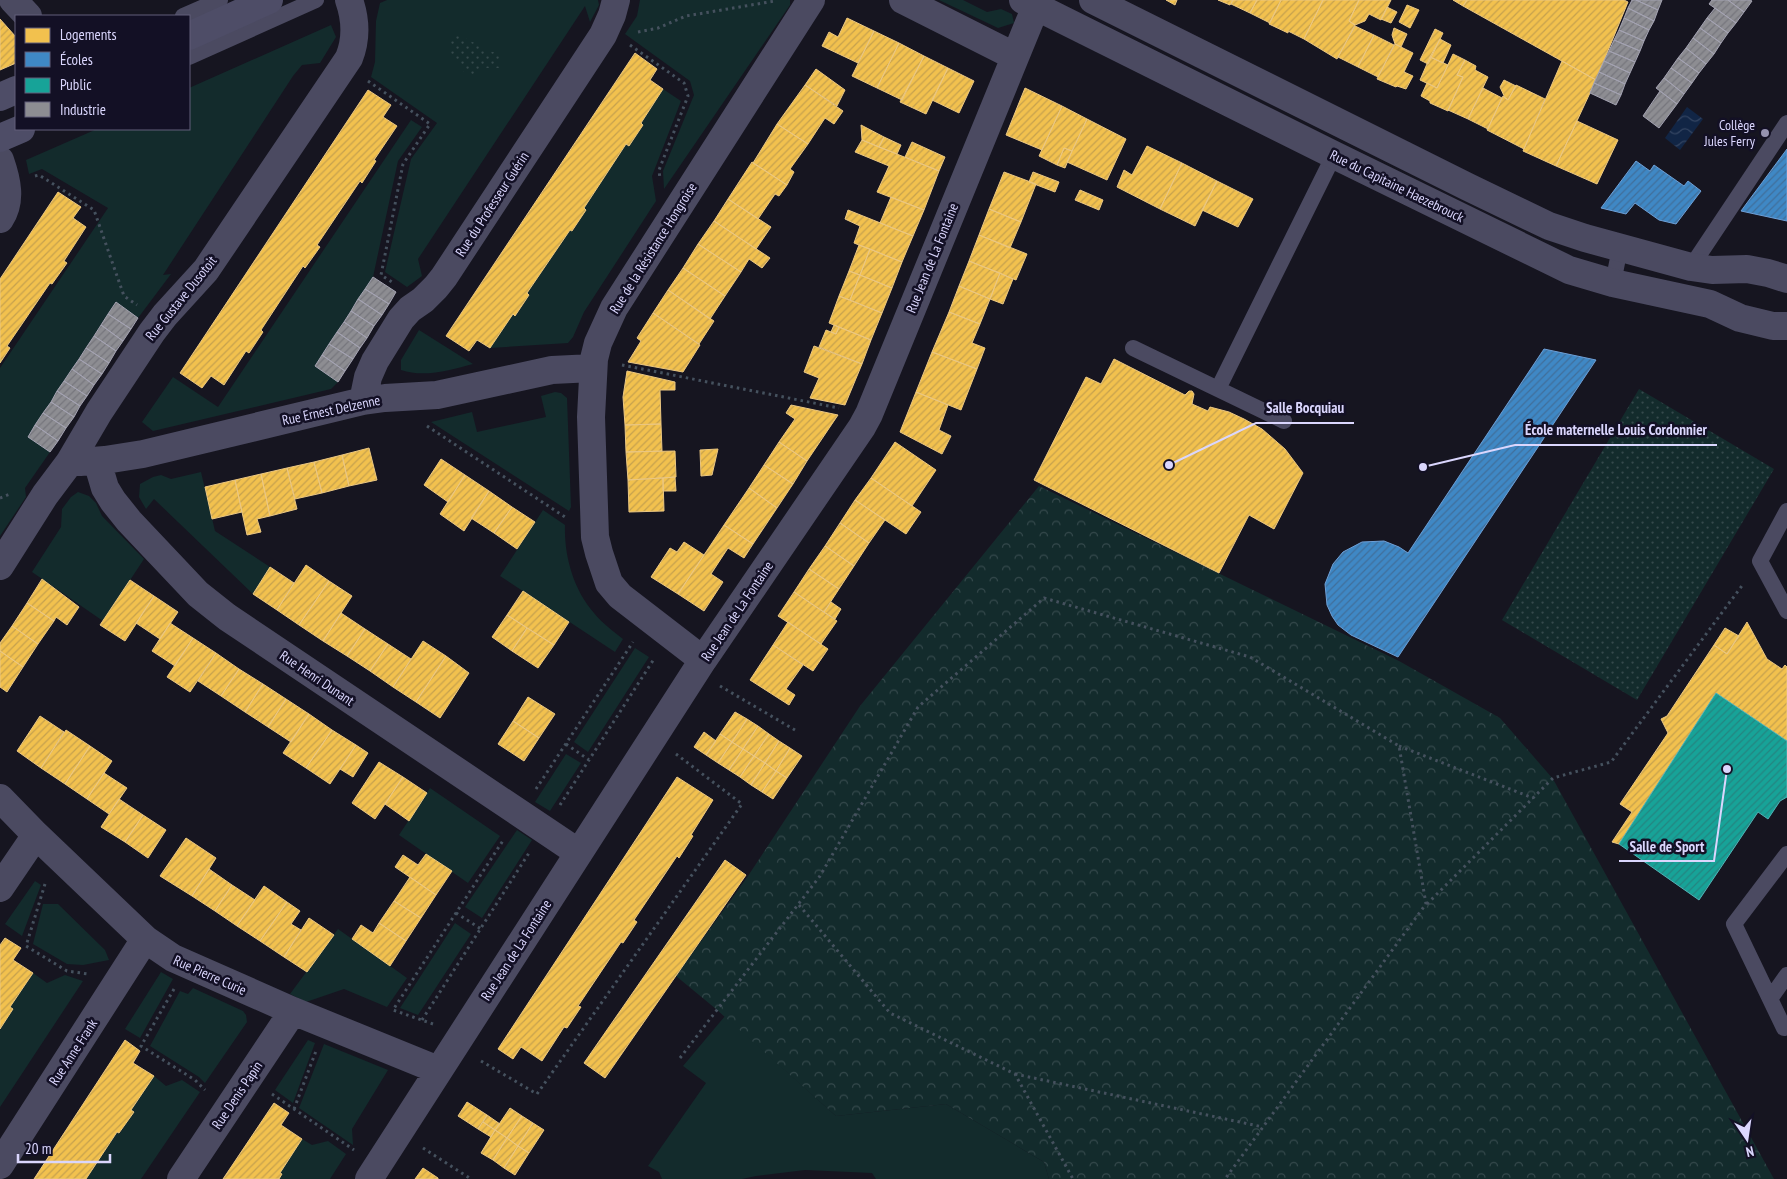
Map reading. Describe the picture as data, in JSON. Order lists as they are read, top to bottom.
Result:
{
  "streets": {
    "street": [
      "Rue du Capitaine Haezebrouck",
      "Rue du Professeur Guérin",
      "Rue de la Résistance Hongroise",
      "Rue Jean de La Fontaine",
      "Rue Gustave Dusotoit",
      "Rue Ernest Delzenne",
      "Rue Henri Dunant",
      "Rue Pierre Curie",
      "Rue Anne Frank",
      "Rue Denis Papin"
    ]
  },
  "crossings": [
    ["Rue du Capitaine Haezebrouck", "Rue Jean de La Fontaine"],
    ["Rue du Professeur Guérin", "Rue Ernest Delzenne"],
    ["Rue de la Résistance Hongroise", "Rue Jean de La Fontaine"],
    ["Rue de la Résistance Hongroise", "Rue Ernest Delzenne"],
    ["Rue Jean de La Fontaine", "Rue Henri Dunant"],
    ["Rue Jean de La Fontaine", "Rue Pierre Curie"],
    ["Rue Gustave Dusotoit", "Rue Ernest Delzenne"],
    ["Rue Ernest Delzenne", "Rue Henri Dunant"],
    ["Rue Pierre Curie", "Rue Anne Frank"],
    ["Rue Pierre Curie", "Rue Denis Papin"]
  ],
  "places": [
    "Collège Jules Ferry",
    "Salle Bocquiau",
    "École maternelle Louis Cordonnier",
    "Salle de Sport"
  ],
  "legend": [
    "Logements",
    "Écoles",
    "Public",
    "Industrie"
  ],
  "scale_bar": "20 m",
  "north": "bottom"
}
